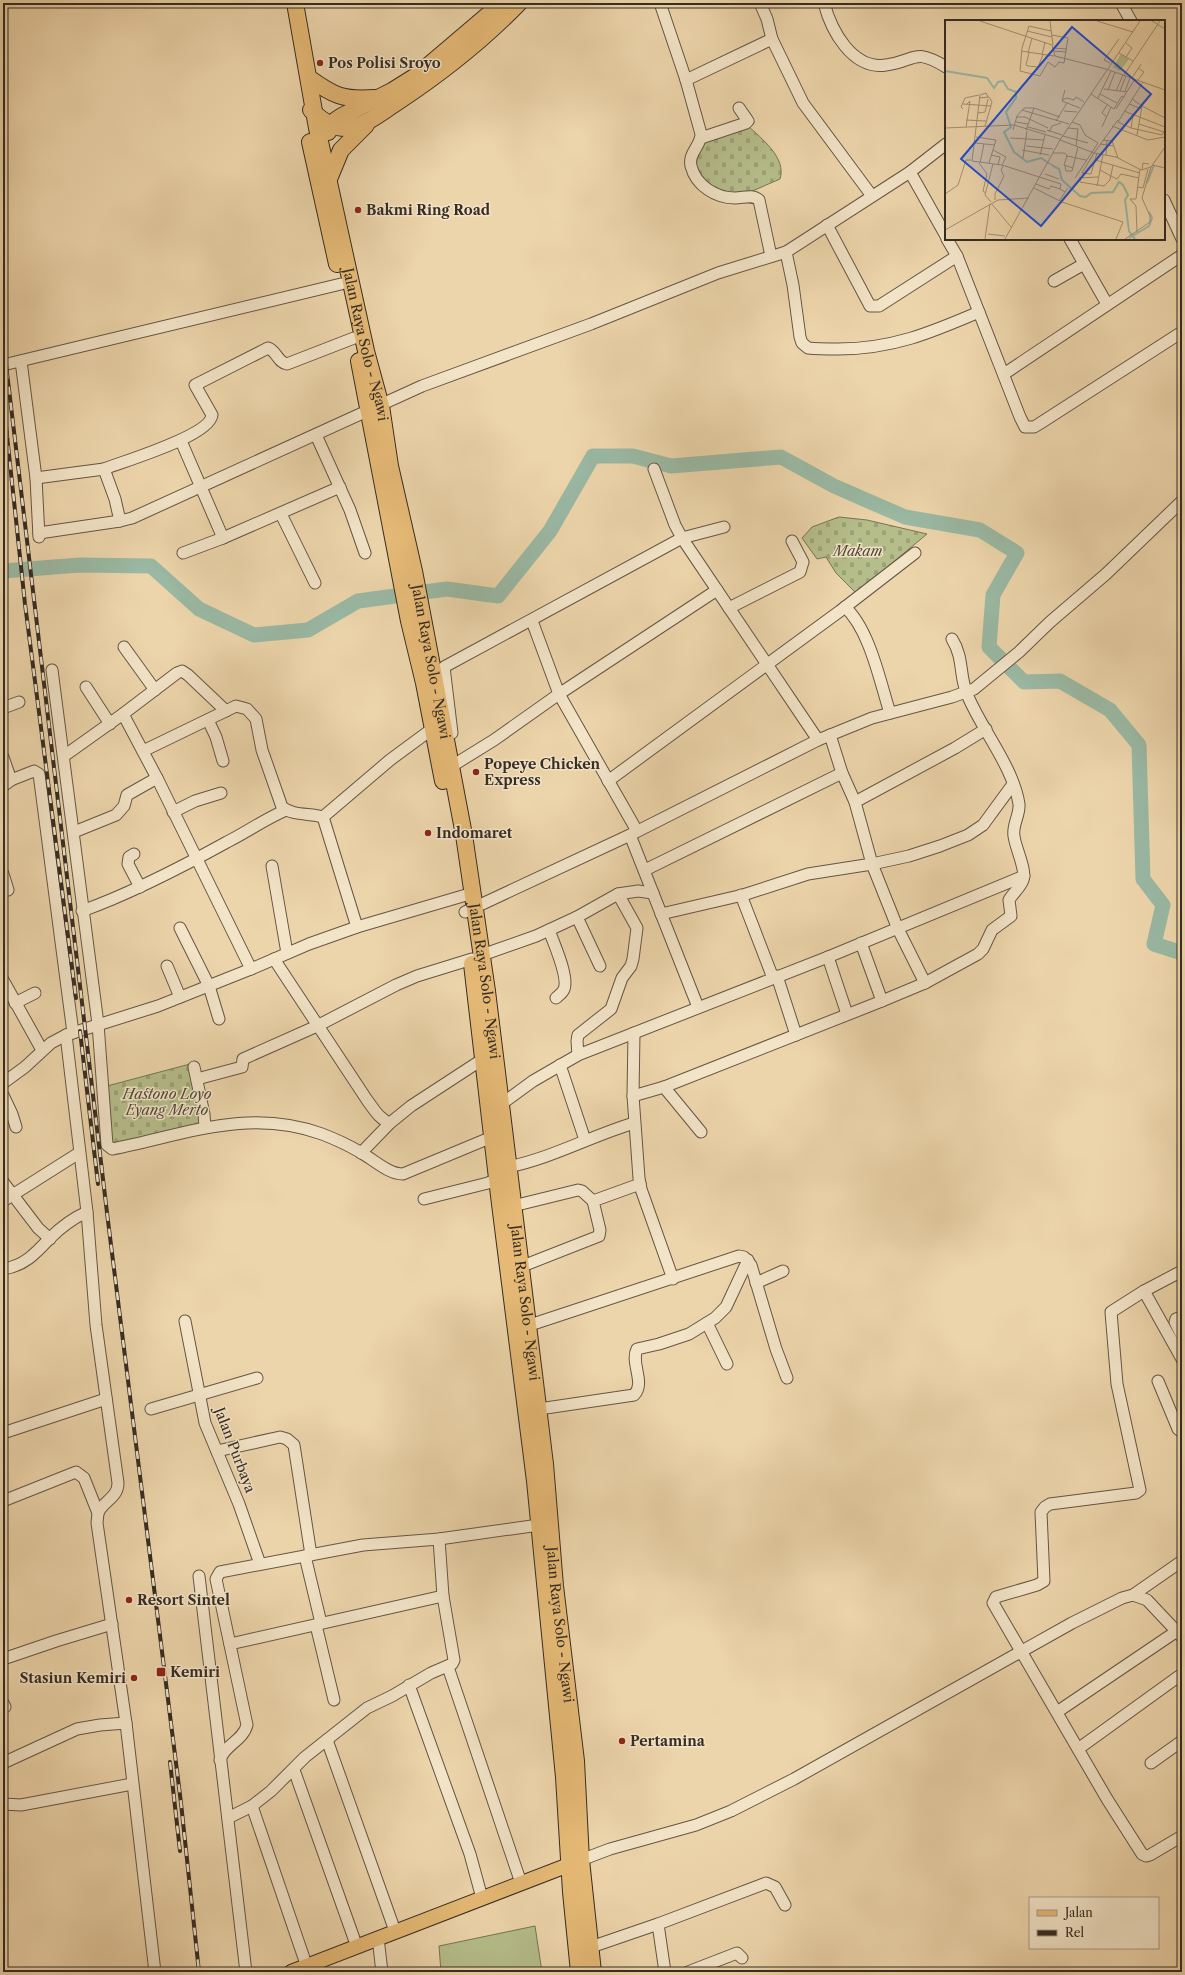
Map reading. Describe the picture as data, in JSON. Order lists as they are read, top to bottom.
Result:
{
  "streets": {
    "highway": ["Jalan Raya Solo - Ngawi"],
    "street": ["Jalan Purbaya"]
  },
  "parks": ["Makam", "Hastono Loyo Eyang Merto"],
  "places": {
    "other": [
      "Pos Polisi Sroyo",
      "Bakmi Ring Road",
      "Popeye Chicken Express",
      "Indomaret",
      "Resort Sintel",
      "Stasiun Kemiri",
      "Pertamina"
    ],
    "transit": ["Kemiri"]
  },
  "legend": ["Jalan", "Rel"]
}
